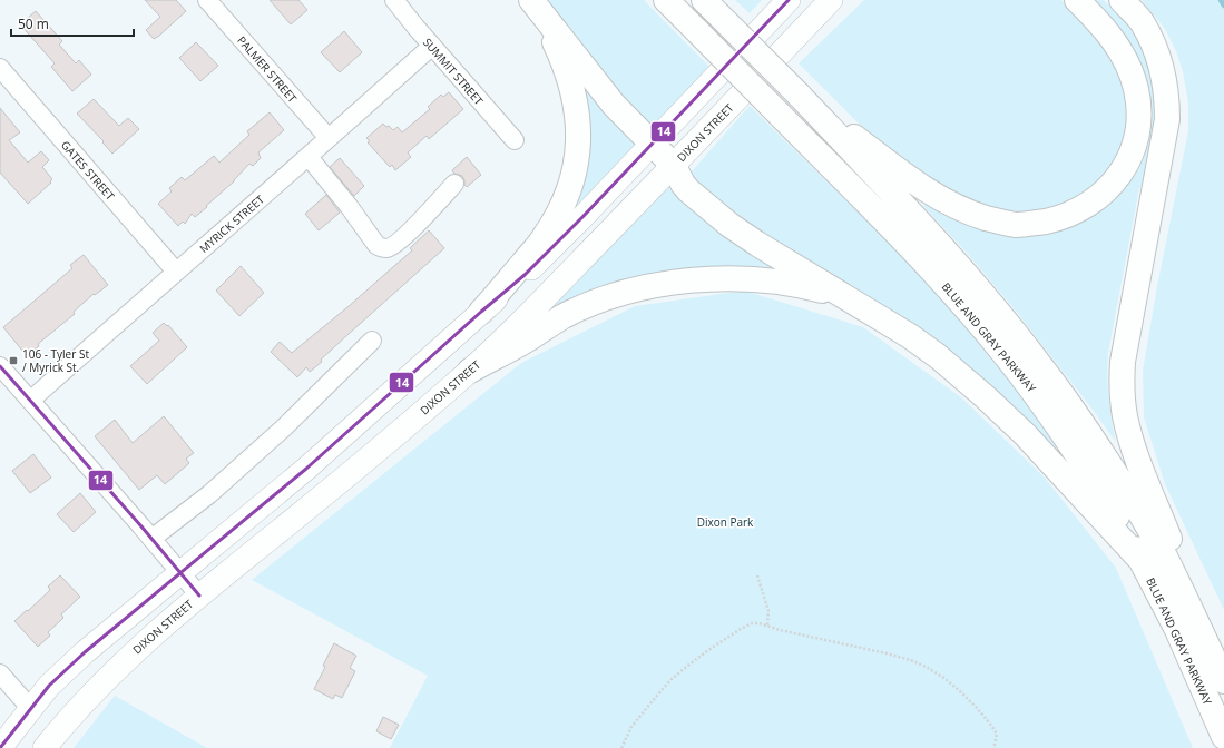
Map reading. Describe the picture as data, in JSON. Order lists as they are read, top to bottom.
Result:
{
  "streets": {
    "highway": ["BLUE AND GRAY PARKWAY"],
    "main road": ["DIXON STREET"],
    "street": [
      "PALMER STREET",
      "SUMMIT STREET",
      "GATES STREET",
      "MYRICK STREET"
    ]
  },
  "crossings": [
    ["PALMER STREET", "MYRICK STREET"],
    ["SUMMIT STREET", "MYRICK STREET"],
    ["GATES STREET", "MYRICK STREET"]
  ],
  "parks": ["Dixon Park"],
  "places": {
    "transit": ["106 - Tyler St / Myrick St."]
  },
  "lines": ["transit line 14"],
  "scale_bar": "50 m"
}
